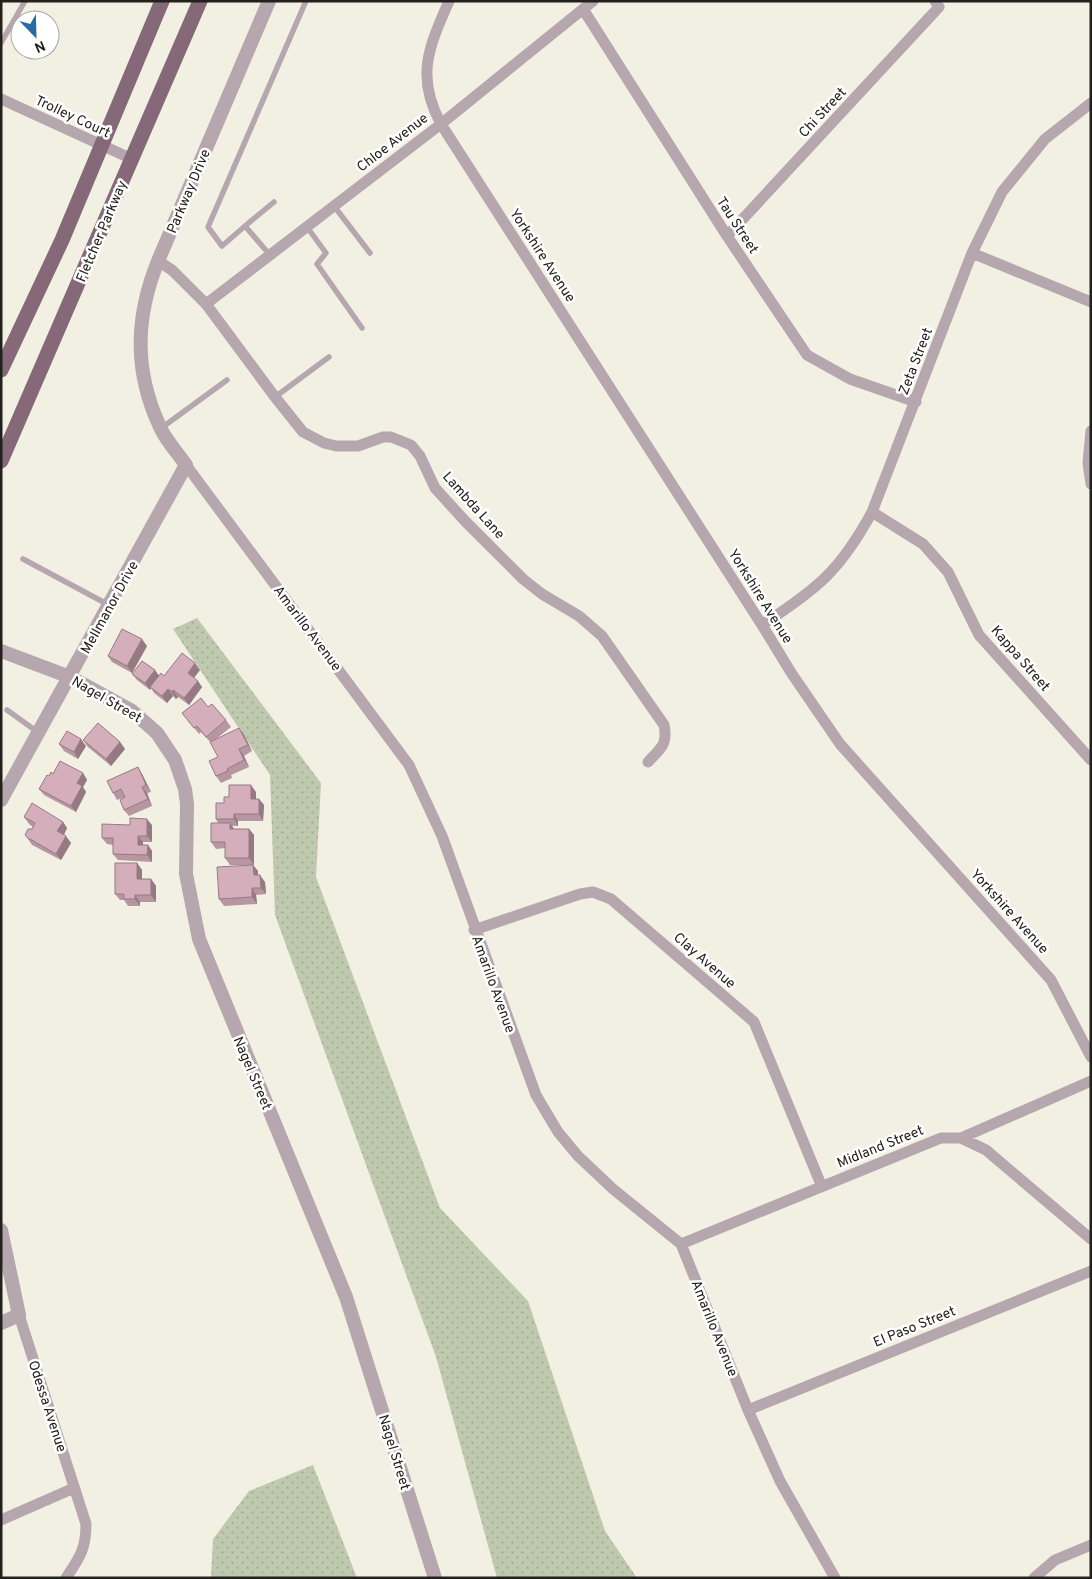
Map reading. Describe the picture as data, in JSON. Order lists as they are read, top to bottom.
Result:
{
  "streets": {
    "main road": ["Fletcher Parkway"],
    "street": [
      "Chi Street",
      "Trolley Court",
      "Chloe Avenue",
      "Parkway Drive",
      "Tau Street",
      "Yorkshire Avenue",
      "Zeta Street",
      "Lambda Lane",
      "Mellmanor Drive",
      "Amarillo Avenue",
      "Kappa Street",
      "Nagel Street",
      "Clay Avenue",
      "Midland Street",
      "El Paso Street",
      "Odessa Avenue"
    ]
  },
  "crossings": [
    ["Chi Street", "Tau Street"],
    ["Trolley Court", "Fletcher Parkway"],
    ["Chloe Avenue", "Tau Street"],
    ["Chloe Avenue", "Yorkshire Avenue"],
    ["Chloe Avenue", "Lambda Lane"],
    ["Parkway Drive", "Lambda Lane"],
    ["Parkway Drive", "Amarillo Avenue"],
    ["Tau Street", "Zeta Street"],
    ["Yorkshire Avenue", "Zeta Street"],
    ["Zeta Street", "Kappa Street"],
    ["Mellmanor Drive", "Amarillo Avenue"],
    ["Mellmanor Drive", "Nagel Street"],
    ["Amarillo Avenue", "Clay Avenue"],
    ["Amarillo Avenue", "Midland Street"],
    ["Amarillo Avenue", "El Paso Street"],
    ["Clay Avenue", "Midland Street"]
  ],
  "north": "bottom right"
}
